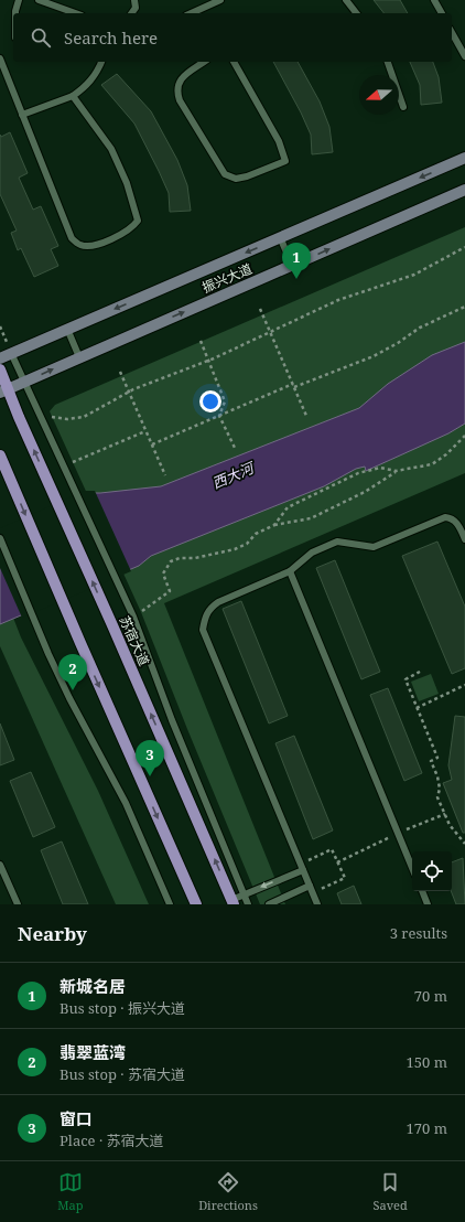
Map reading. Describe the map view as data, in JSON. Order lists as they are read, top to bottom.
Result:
{
  "streets": {
    "main road": ["振兴大道", "苏宿大道"]
  },
  "crossings": [
    ["振兴大道", "苏宿大道"]
  ],
  "water": ["西大河"],
  "north": "left",
  "page": {
    "search": "Search here",
    "pins": ["1", "2", "3"],
    "heading": ["Nearby", "3 results"],
    "list": [
      {
        "mark": "1",
        "name": "新城名居",
        "note": "Bus stop · 振兴大道",
        "value": "70 m"
      },
      {
        "mark": "2",
        "name": "翡翠蓝湾",
        "note": "Bus stop · 苏宿大道",
        "value": "150 m"
      },
      {
        "mark": "3",
        "name": "窗口",
        "note": "Place · 苏宿大道",
        "value": "170 m"
      }
    ],
    "nav": ["Map", "Directions", "Saved"]
  }
}
